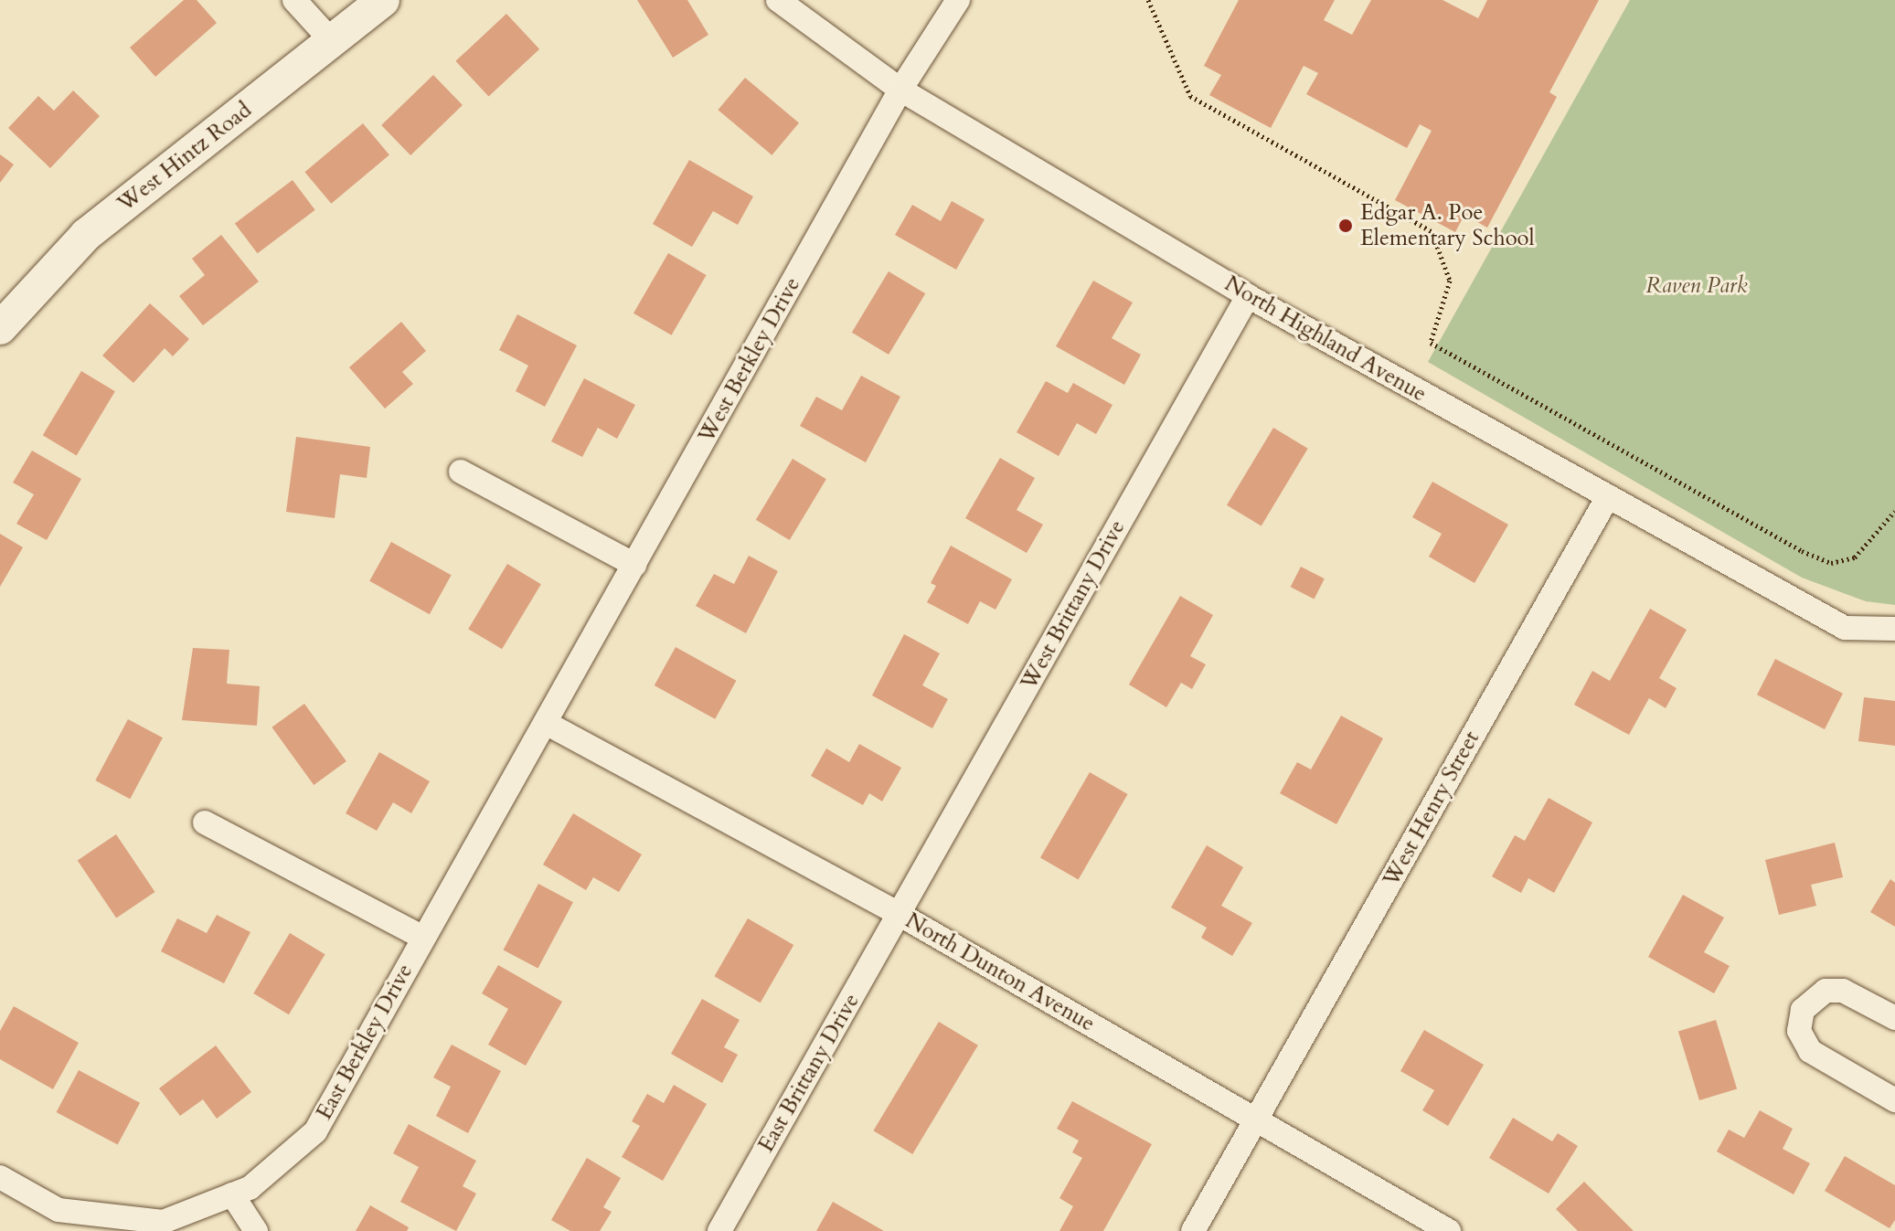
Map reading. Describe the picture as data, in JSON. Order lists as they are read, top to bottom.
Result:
{
  "streets": {
    "street": [
      "West Hintz Road",
      "North Highland Avenue",
      "West Berkley Drive",
      "West Brittany Drive",
      "West Henry Street",
      "North Dunton Avenue",
      "East Berkley Drive",
      "East Brittany Drive"
    ]
  },
  "crossings": [
    ["North Highland Avenue", "West Berkley Drive"],
    ["North Highland Avenue", "West Brittany Drive"],
    ["North Highland Avenue", "West Henry Street"],
    ["West Berkley Drive", "North Dunton Avenue"],
    ["West Berkley Drive", "East Berkley Drive"],
    ["West Brittany Drive", "North Dunton Avenue"],
    ["West Brittany Drive", "East Brittany Drive"],
    ["West Henry Street", "North Dunton Avenue"],
    ["North Dunton Avenue", "East Berkley Drive"],
    ["North Dunton Avenue", "East Brittany Drive"]
  ],
  "parks": ["Raven Park"],
  "places": ["Edgar A. Poe Elementary School"]
}
